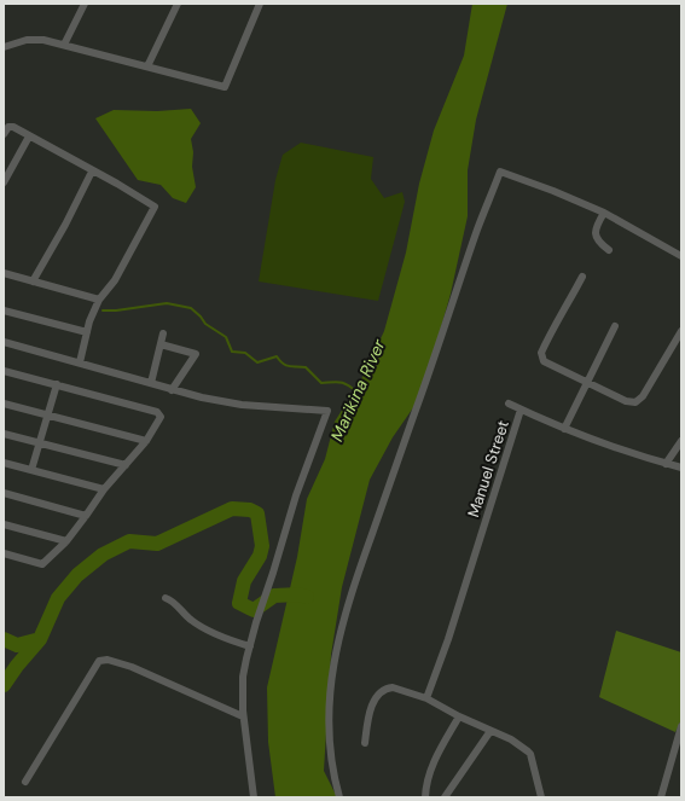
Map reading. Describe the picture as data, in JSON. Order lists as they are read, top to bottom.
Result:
{
  "streets": {
    "street": ["Manuel Street"]
  },
  "water": ["Marikina River"]
}
